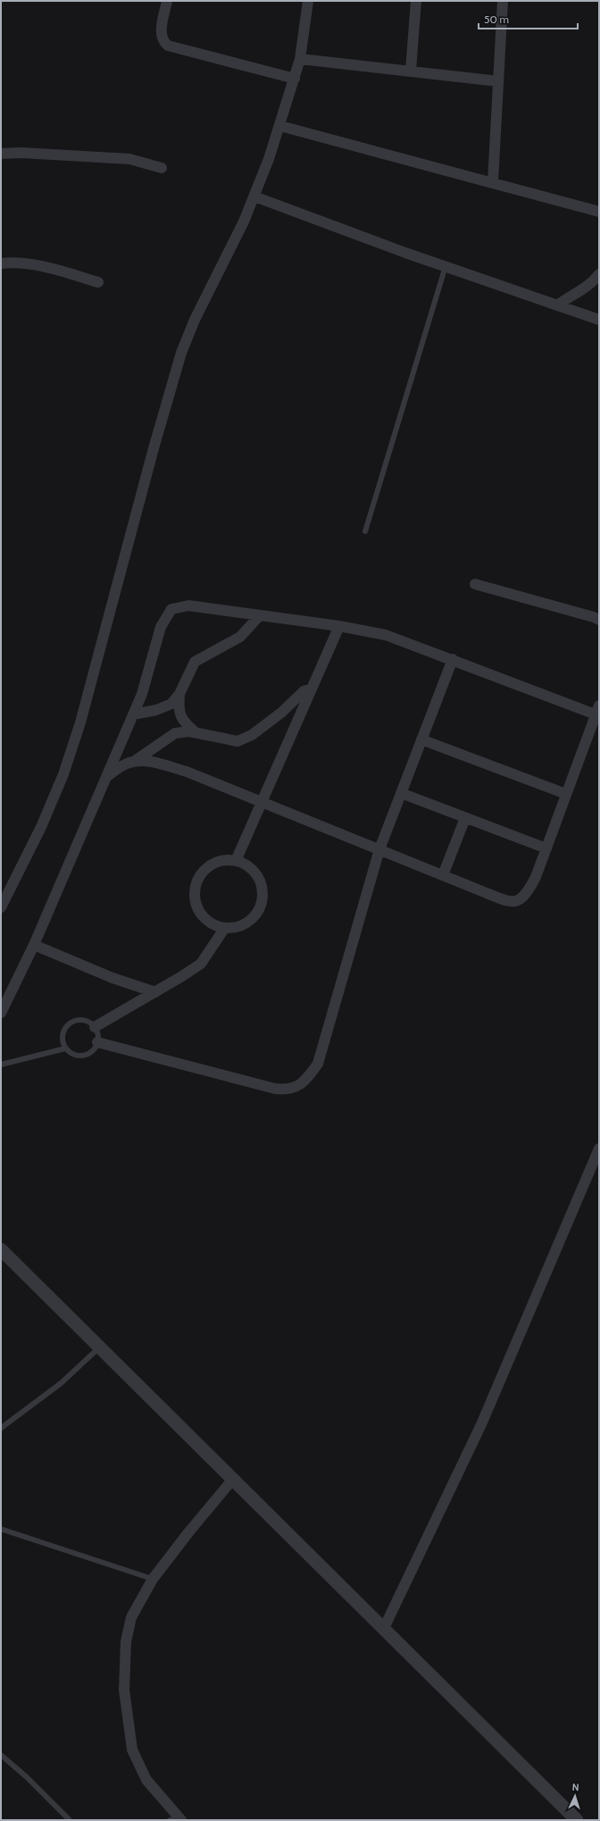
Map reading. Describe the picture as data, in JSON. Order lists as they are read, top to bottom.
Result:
{
  "scale_bar": "50 m",
  "north": "top"
}
